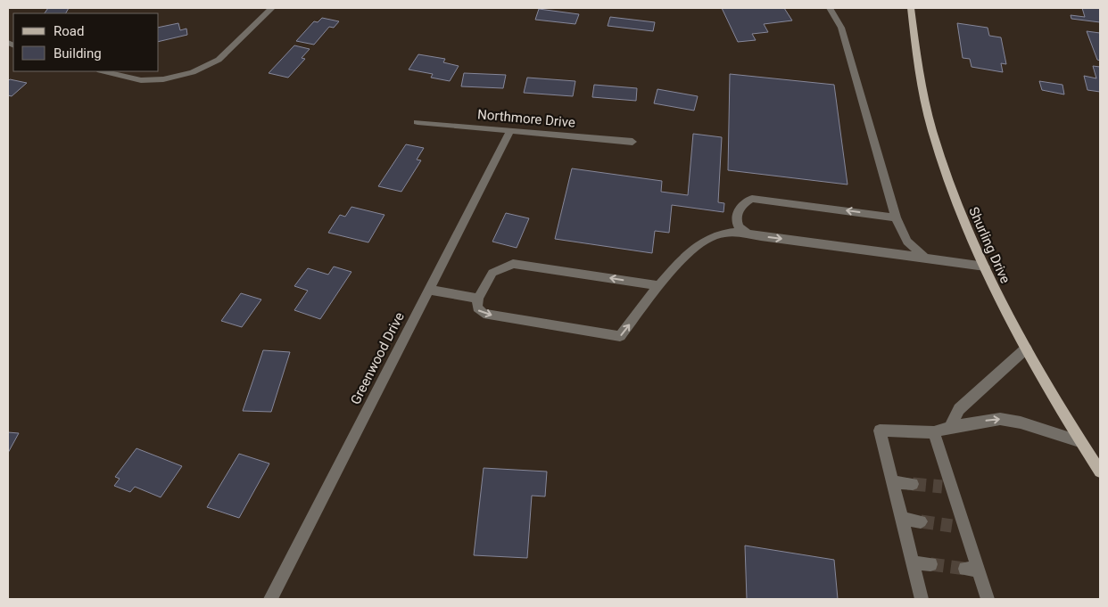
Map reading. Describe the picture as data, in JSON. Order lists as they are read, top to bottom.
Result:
{
  "streets": {
    "main road": ["Shurling Drive"],
    "street": ["Northmore Drive", "Greenwood Drive"]
  },
  "crossings": [
    ["Northmore Drive", "Greenwood Drive"]
  ],
  "legend": ["Road", "Building"]
}
